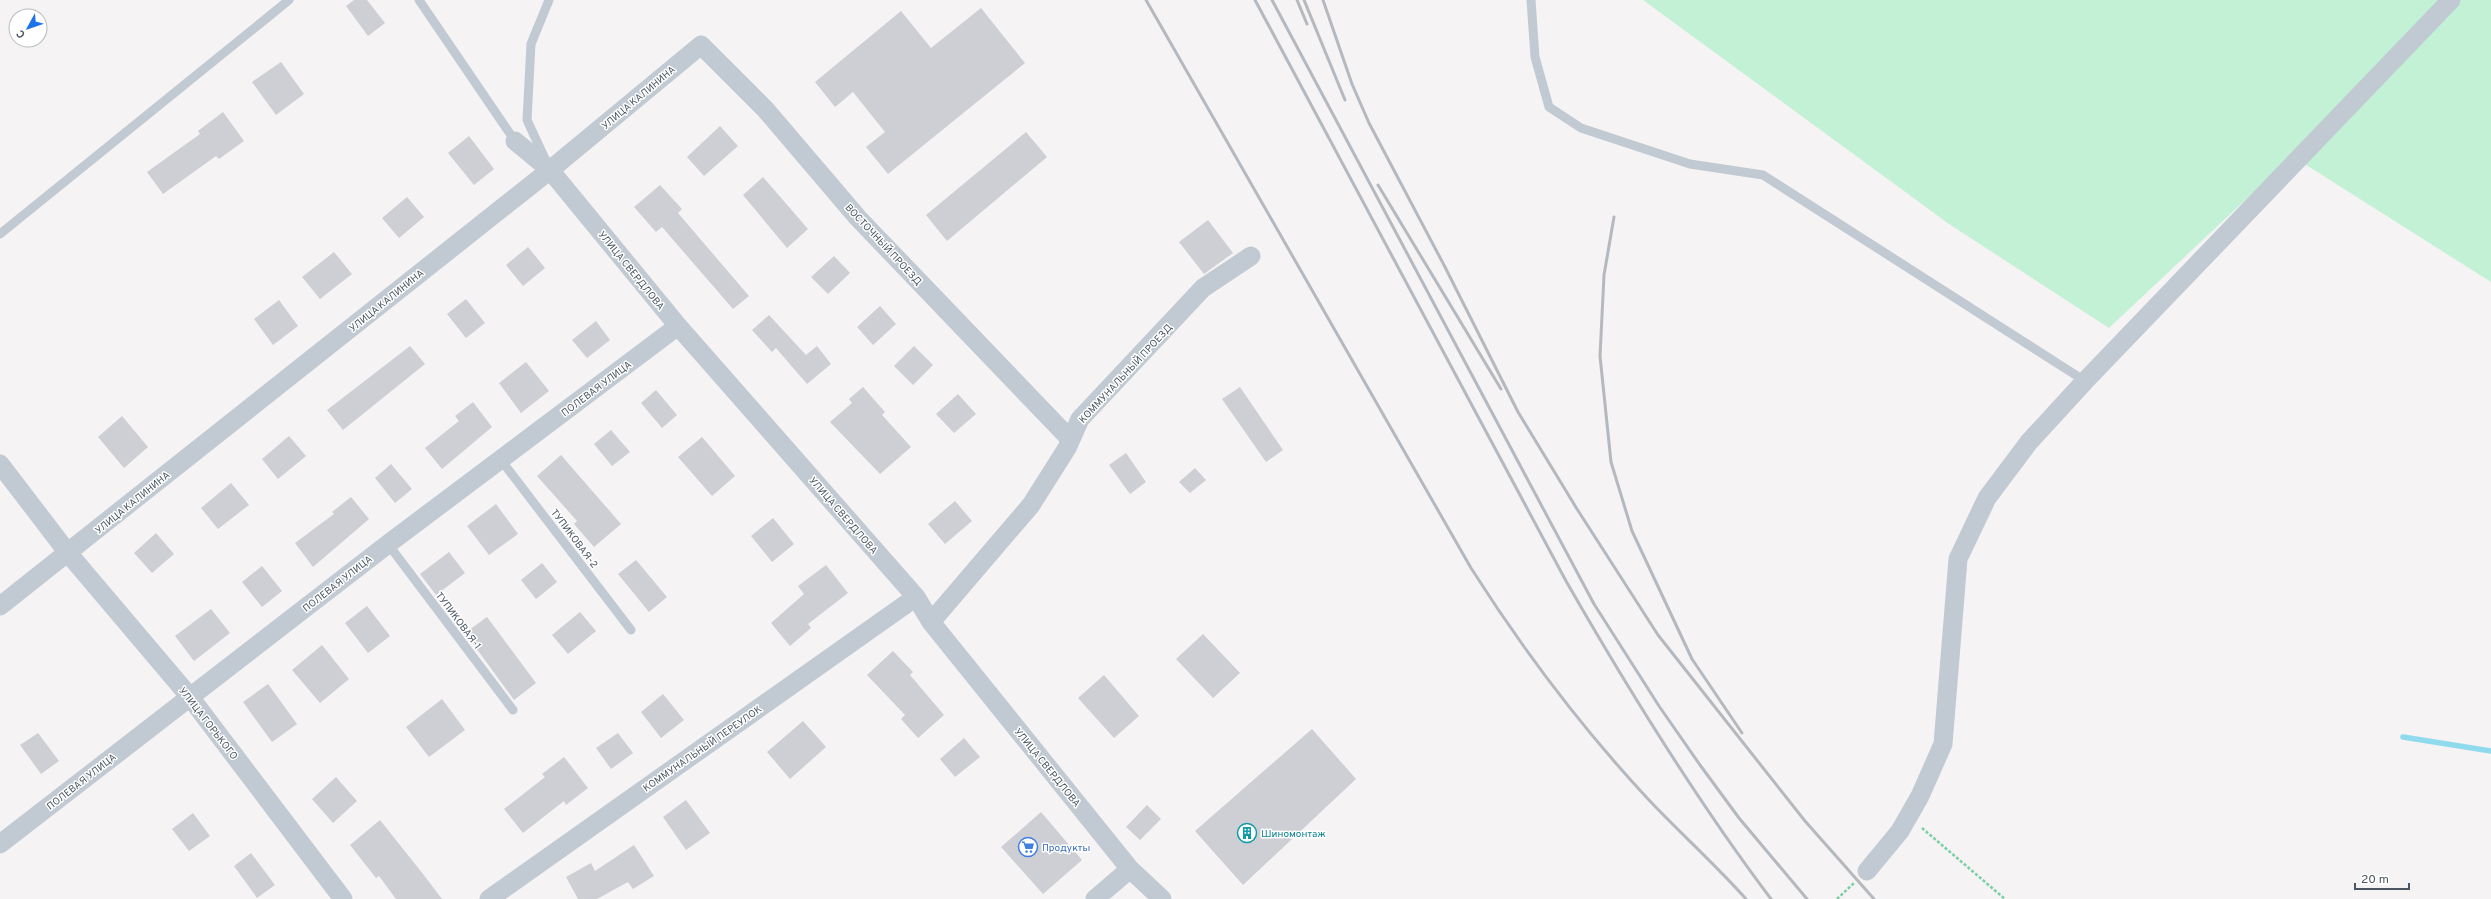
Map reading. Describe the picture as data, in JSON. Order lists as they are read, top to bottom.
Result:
{
  "streets": {
    "street": [
      "УЛИЦА КАЛИНИНА",
      "ВОСТОЧНЫЙ ПРОЕЗД",
      "УЛИЦА СВЕРДЛОВА",
      "КОММУНАЛЬНЫЙ ПРОЕЗД",
      "ПОЛЕВАЯ УЛИЦА",
      "УЛИЦА ГОРЬКОГО",
      "КОММУНАЛЬНЫЙ ПЕРЕУЛОК"
    ],
    "lane": ["ТУПИКОВАЯ-2", "ТУПИКОВАЯ-1"]
  },
  "crossings": [
    ["УЛИЦА КАЛИНИНА", "ВОСТОЧНЫЙ ПРОЕЗД"],
    ["УЛИЦА КАЛИНИНА", "УЛИЦА СВЕРДЛОВА"],
    ["УЛИЦА КАЛИНИНА", "УЛИЦА ГОРЬКОГО"],
    ["ВОСТОЧНЫЙ ПРОЕЗД", "КОММУНАЛЬНЫЙ ПРОЕЗД"],
    ["УЛИЦА СВЕРДЛОВА", "КОММУНАЛЬНЫЙ ПРОЕЗД"],
    ["УЛИЦА СВЕРДЛОВА", "ПОЛЕВАЯ УЛИЦА"],
    ["УЛИЦА СВЕРДЛОВА", "КОММУНАЛЬНЫЙ ПЕРЕУЛОК"],
    ["ПОЛЕВАЯ УЛИЦА", "ТУПИКОВАЯ-2"],
    ["ПОЛЕВАЯ УЛИЦА", "ТУПИКОВАЯ-1"],
    ["ПОЛЕВАЯ УЛИЦА", "УЛИЦА ГОРЬКОГО"]
  ],
  "places": {
    "building": ["Шиномонтаж"],
    "supermarket": ["Продукты"]
  },
  "scale_bar": "20 m",
  "north": "bottom left"
}
